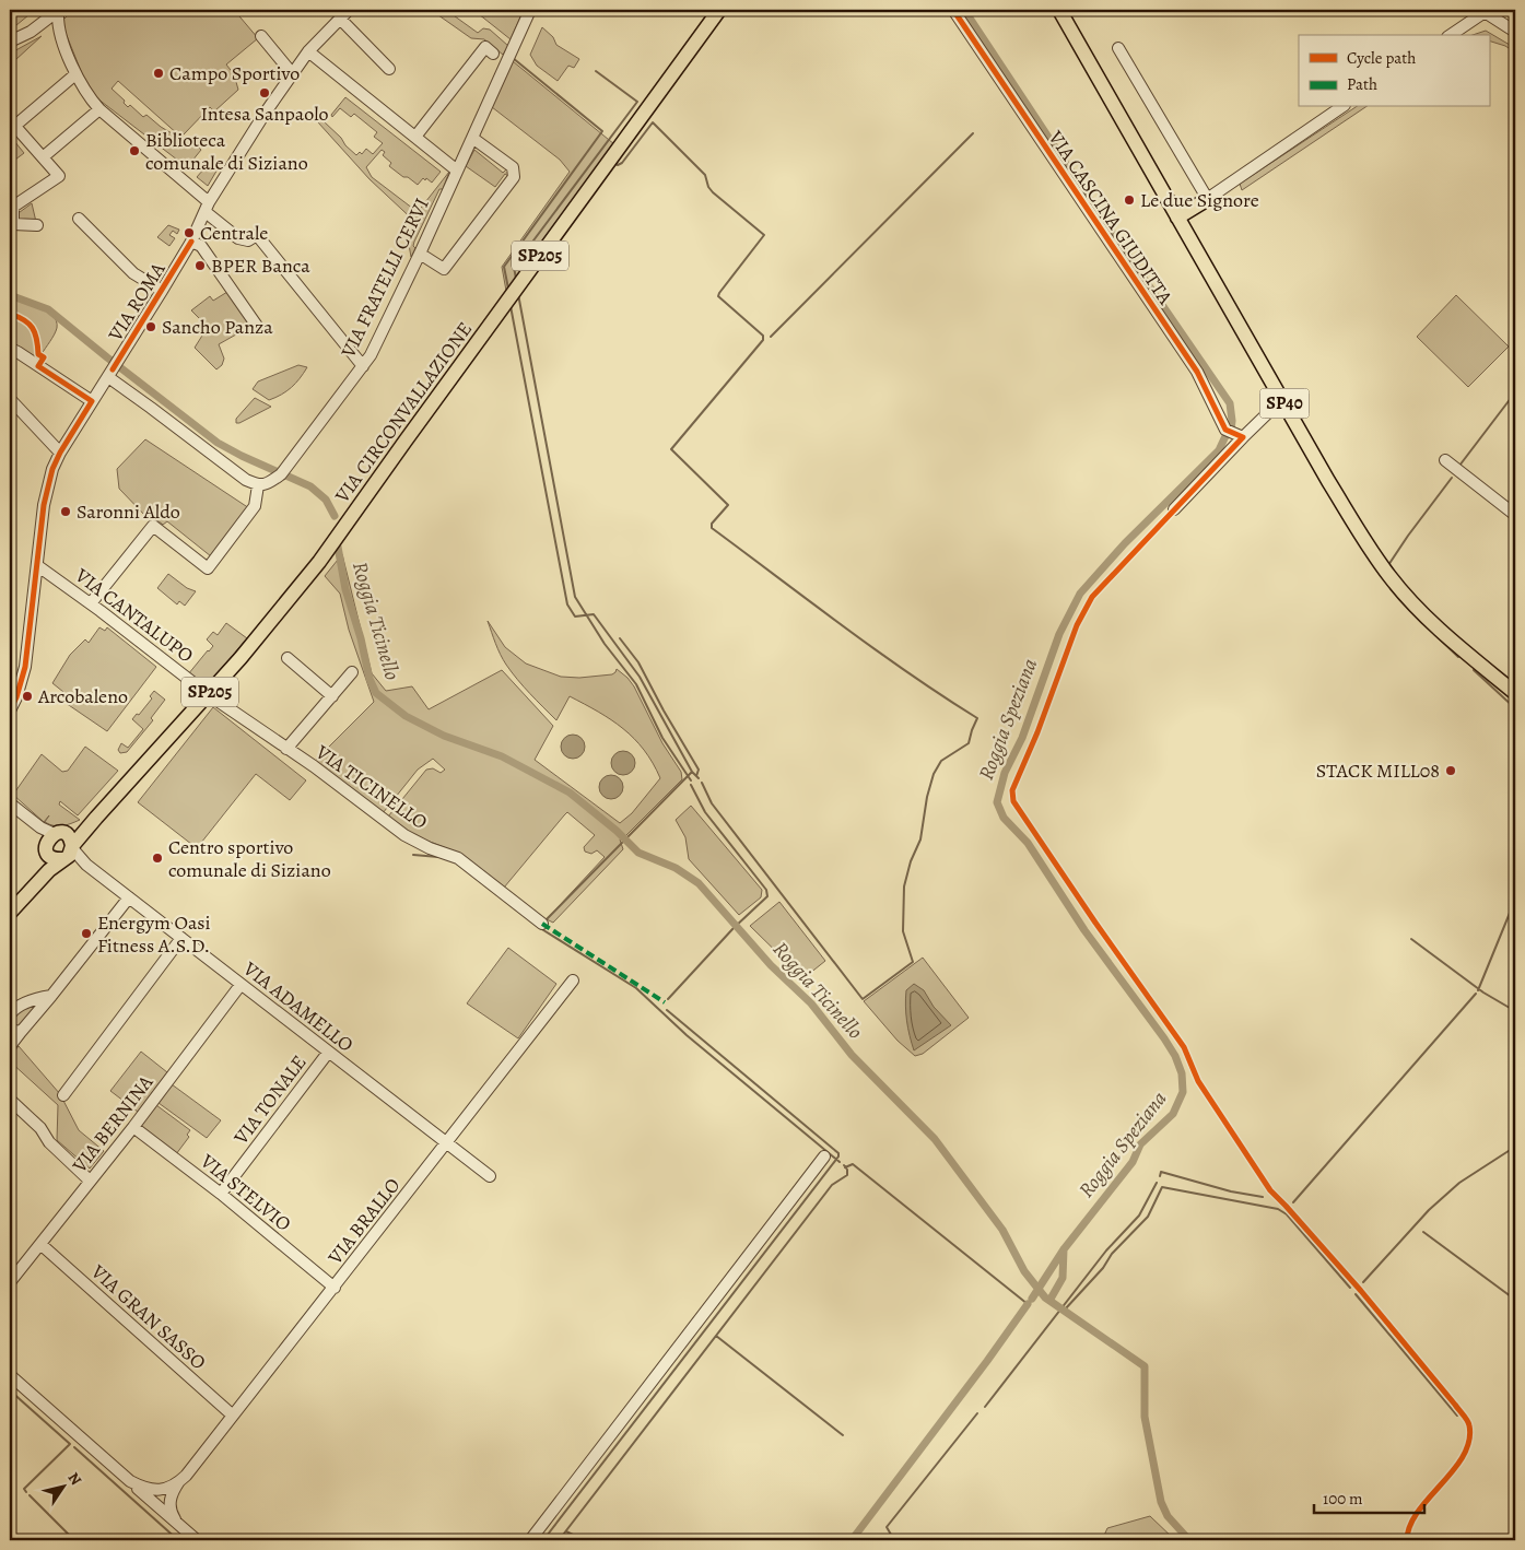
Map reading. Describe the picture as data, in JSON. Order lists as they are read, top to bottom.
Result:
{
  "streets": {
    "main road": ["SP205", "SP40", "VIA CIRCONVALLAZIONE"],
    "street": [
      "VIA CASCINA GIUDITTA",
      "VIA FRATELLI CERVI",
      "VIA ROMA",
      "VIA CANTALUPO",
      "VIA TICINELLO",
      "VIA ADAMELLO",
      "VIA TONALE",
      "VIA BERNINA",
      "VIA STELVIO",
      "VIA BRALLO",
      "VIA GRAN SASSO"
    ]
  },
  "crossings": [
    ["SP205", "VIA CIRCONVALLAZIONE"],
    ["SP205", "VIA ADAMELLO"],
    ["VIA ROMA", "VIA CANTALUPO"],
    ["VIA CIRCONVALLAZIONE", "VIA CANTALUPO"],
    ["VIA CIRCONVALLAZIONE", "VIA TICINELLO"],
    ["VIA CANTALUPO", "VIA TICINELLO"],
    ["VIA ADAMELLO", "VIA TONALE"],
    ["VIA ADAMELLO", "VIA BERNINA"],
    ["VIA ADAMELLO", "VIA BRALLO"],
    ["VIA TONALE", "VIA STELVIO"],
    ["VIA BERNINA", "VIA STELVIO"],
    ["VIA BERNINA", "VIA GRAN SASSO"],
    ["VIA STELVIO", "VIA BRALLO"],
    ["VIA BRALLO", "VIA GRAN SASSO"]
  ],
  "water": ["Roggia Ticinello", "Roggia Speziana"],
  "places": [
    "Campo Sportivo",
    "Intesa Sanpaolo",
    "Biblioteca comunale di Siziano",
    "Le due Signore",
    "Centrale",
    "BPER Banca",
    "Sancho Panza",
    "Saronni Aldo",
    "Arcobaleno",
    "STACK MILL08",
    "Centro sportivo comunale di Siziano",
    "Energym Oasi Fitness A.S.D."
  ],
  "legend": ["Cycle path", "Path"],
  "scale_bar": "100 m",
  "north": "top right"
}
